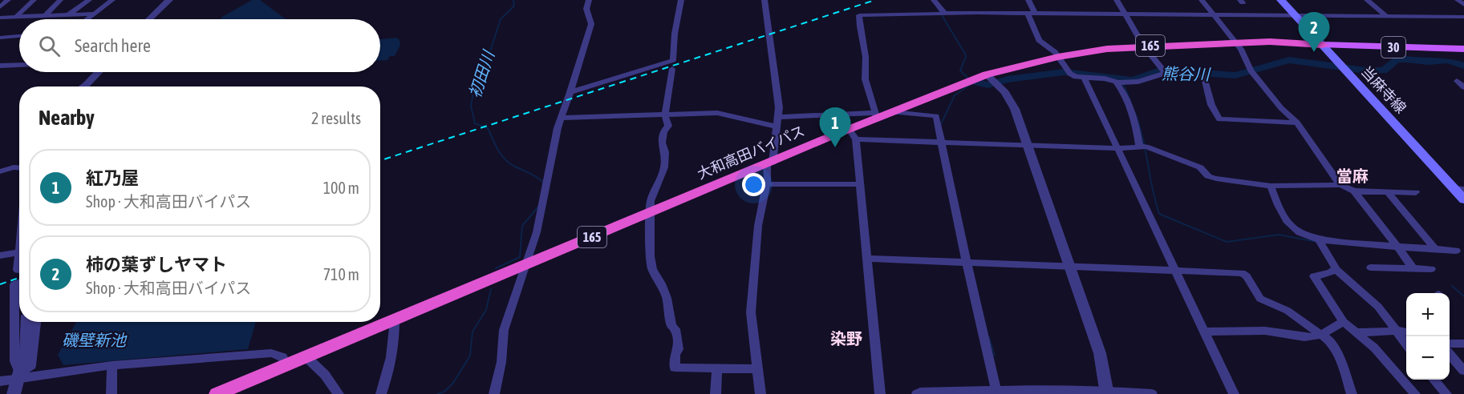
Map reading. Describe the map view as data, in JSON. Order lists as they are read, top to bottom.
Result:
{
  "streets": {
    "highway": ["165", "大和高田バイパス"],
    "main road": ["30", "当麻寺線"]
  },
  "crossings": [
    ["30", "当麻寺線"],
    ["30", "大和高田バイパス"],
    ["当麻寺線", "大和高田バイパス"]
  ],
  "districts": ["當麻", "染野"],
  "water": ["熊谷川", "初田川", "磯壁新池"],
  "page": {
    "pins": ["2", "1"],
    "search": "Search here",
    "heading": ["Nearby", "2 results"],
    "list": [
      {
        "mark": "1",
        "name": "紅乃屋",
        "note": "Shop · 大和高田バイパス",
        "value": "100 m"
      },
      {
        "mark": "2",
        "name": "柿の葉ずしヤマト",
        "note": "Shop · 大和高田バイパス",
        "value": "710 m"
      }
    ],
    "map_buttons": ["+", "−"]
  }
}
